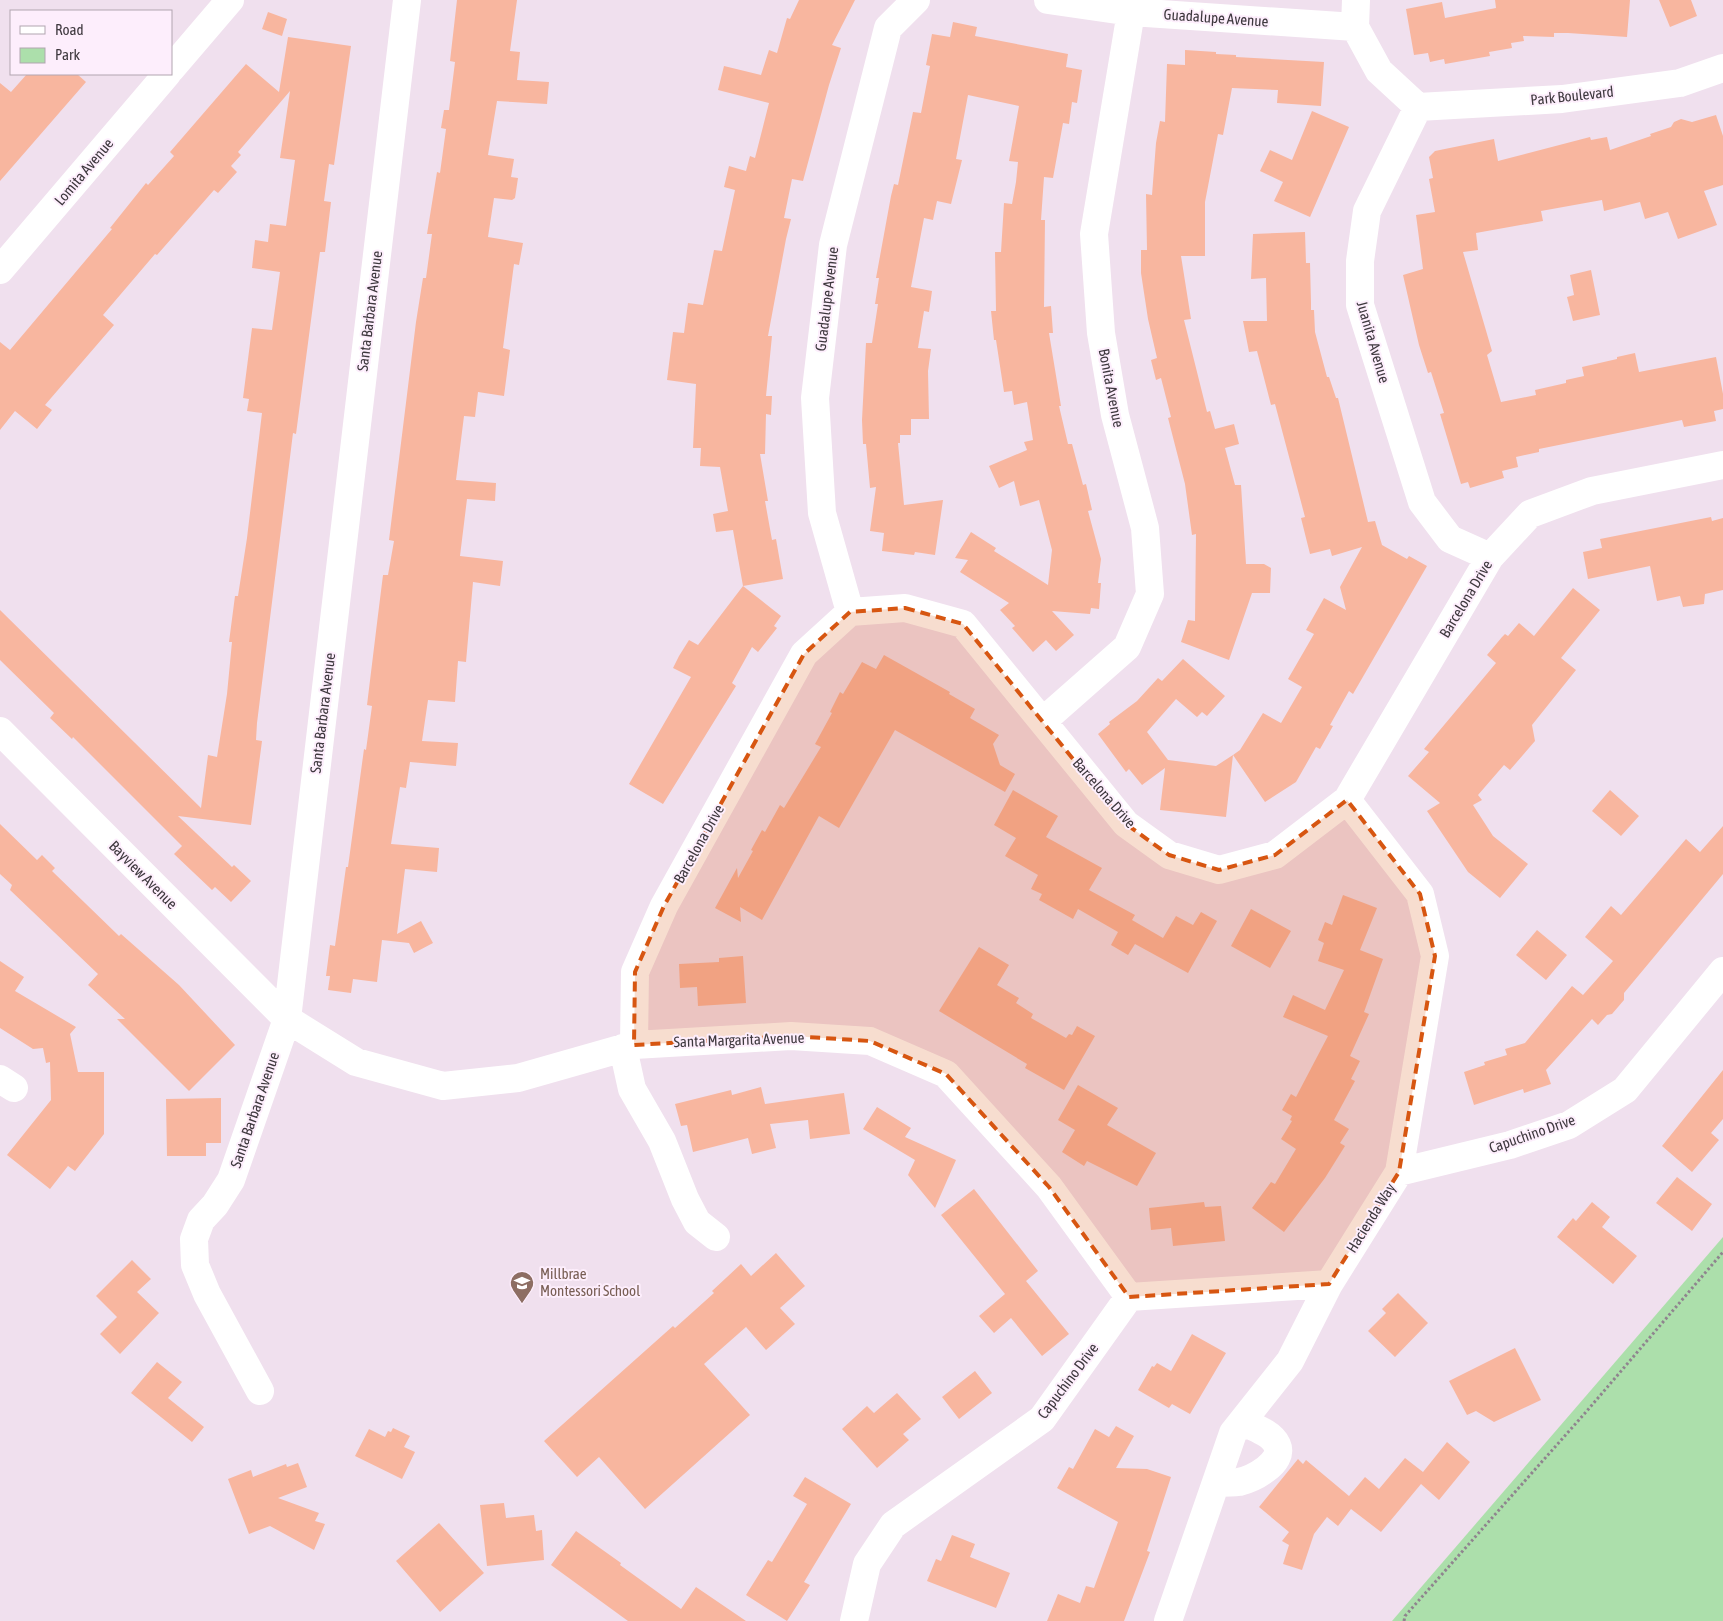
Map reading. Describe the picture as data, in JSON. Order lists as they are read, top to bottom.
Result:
{
  "streets": {
    "street": [
      "Guadalupe Avenue",
      "Park Boulevard",
      "Lomita Avenue",
      "Santa Barbara Avenue",
      "Juanita Avenue",
      "Bonita Avenue",
      "Barcelona Drive",
      "Bayview Avenue",
      "Santa Margarita Avenue",
      "Capuchino Drive",
      "Hacienda Way"
    ]
  },
  "crossings": [
    ["Guadalupe Avenue", "Bonita Avenue"],
    ["Guadalupe Avenue", "Barcelona Drive"],
    ["Park Boulevard", "Juanita Avenue"],
    ["Santa Barbara Avenue", "Bayview Avenue"],
    ["Santa Barbara Avenue", "Santa Margarita Avenue"],
    ["Juanita Avenue", "Barcelona Drive"],
    ["Bonita Avenue", "Barcelona Drive"],
    ["Barcelona Drive", "Santa Margarita Avenue"],
    ["Barcelona Drive", "Hacienda Way"],
    ["Bayview Avenue", "Santa Margarita Avenue"],
    ["Santa Margarita Avenue", "Capuchino Drive"],
    ["Capuchino Drive", "Hacienda Way"]
  ],
  "places": {
    "school or university": ["Millbrae Montessori School"]
  },
  "legend": ["Road", "Park"]
}
